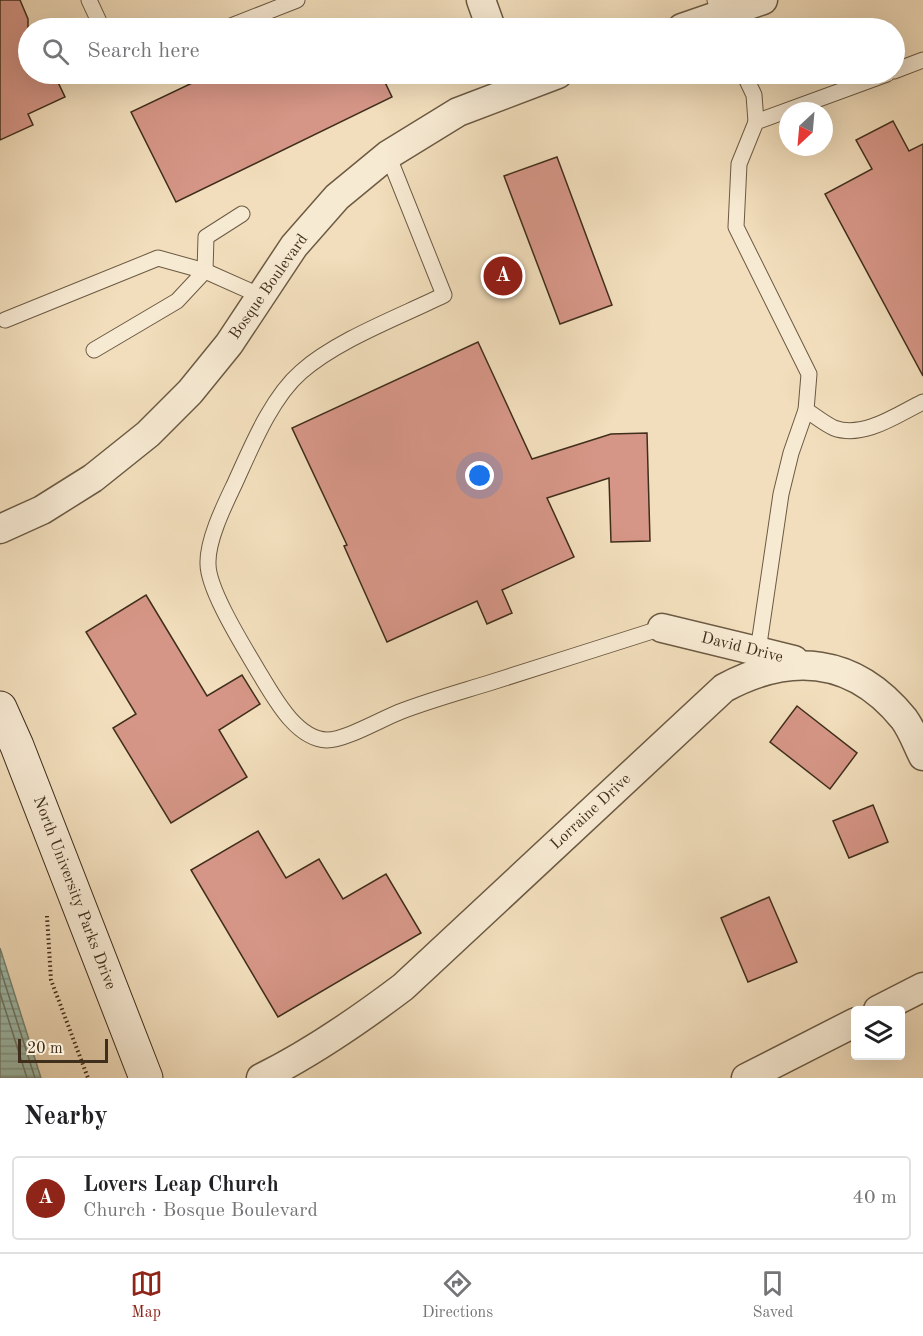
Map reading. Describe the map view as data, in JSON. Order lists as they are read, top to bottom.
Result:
{
  "streets": {
    "street": [
      "Bosque Boulevard",
      "David Drive",
      "Lorraine Drive",
      "North University Parks Drive"
    ]
  },
  "crossings": [
    ["David Drive", "Lorraine Drive"]
  ],
  "scale_bar": "20 m",
  "north": "bottom left",
  "page": {
    "search": "Search here",
    "pins": "A",
    "scale": "20 m",
    "heading": "Nearby",
    "list": [
      {
        "mark": "A",
        "name": "Lovers Leap Church",
        "note": "Church · Bosque Boulevard",
        "value": "40 m"
      }
    ],
    "nav": ["Map", "Directions", "Saved"]
  }
}
